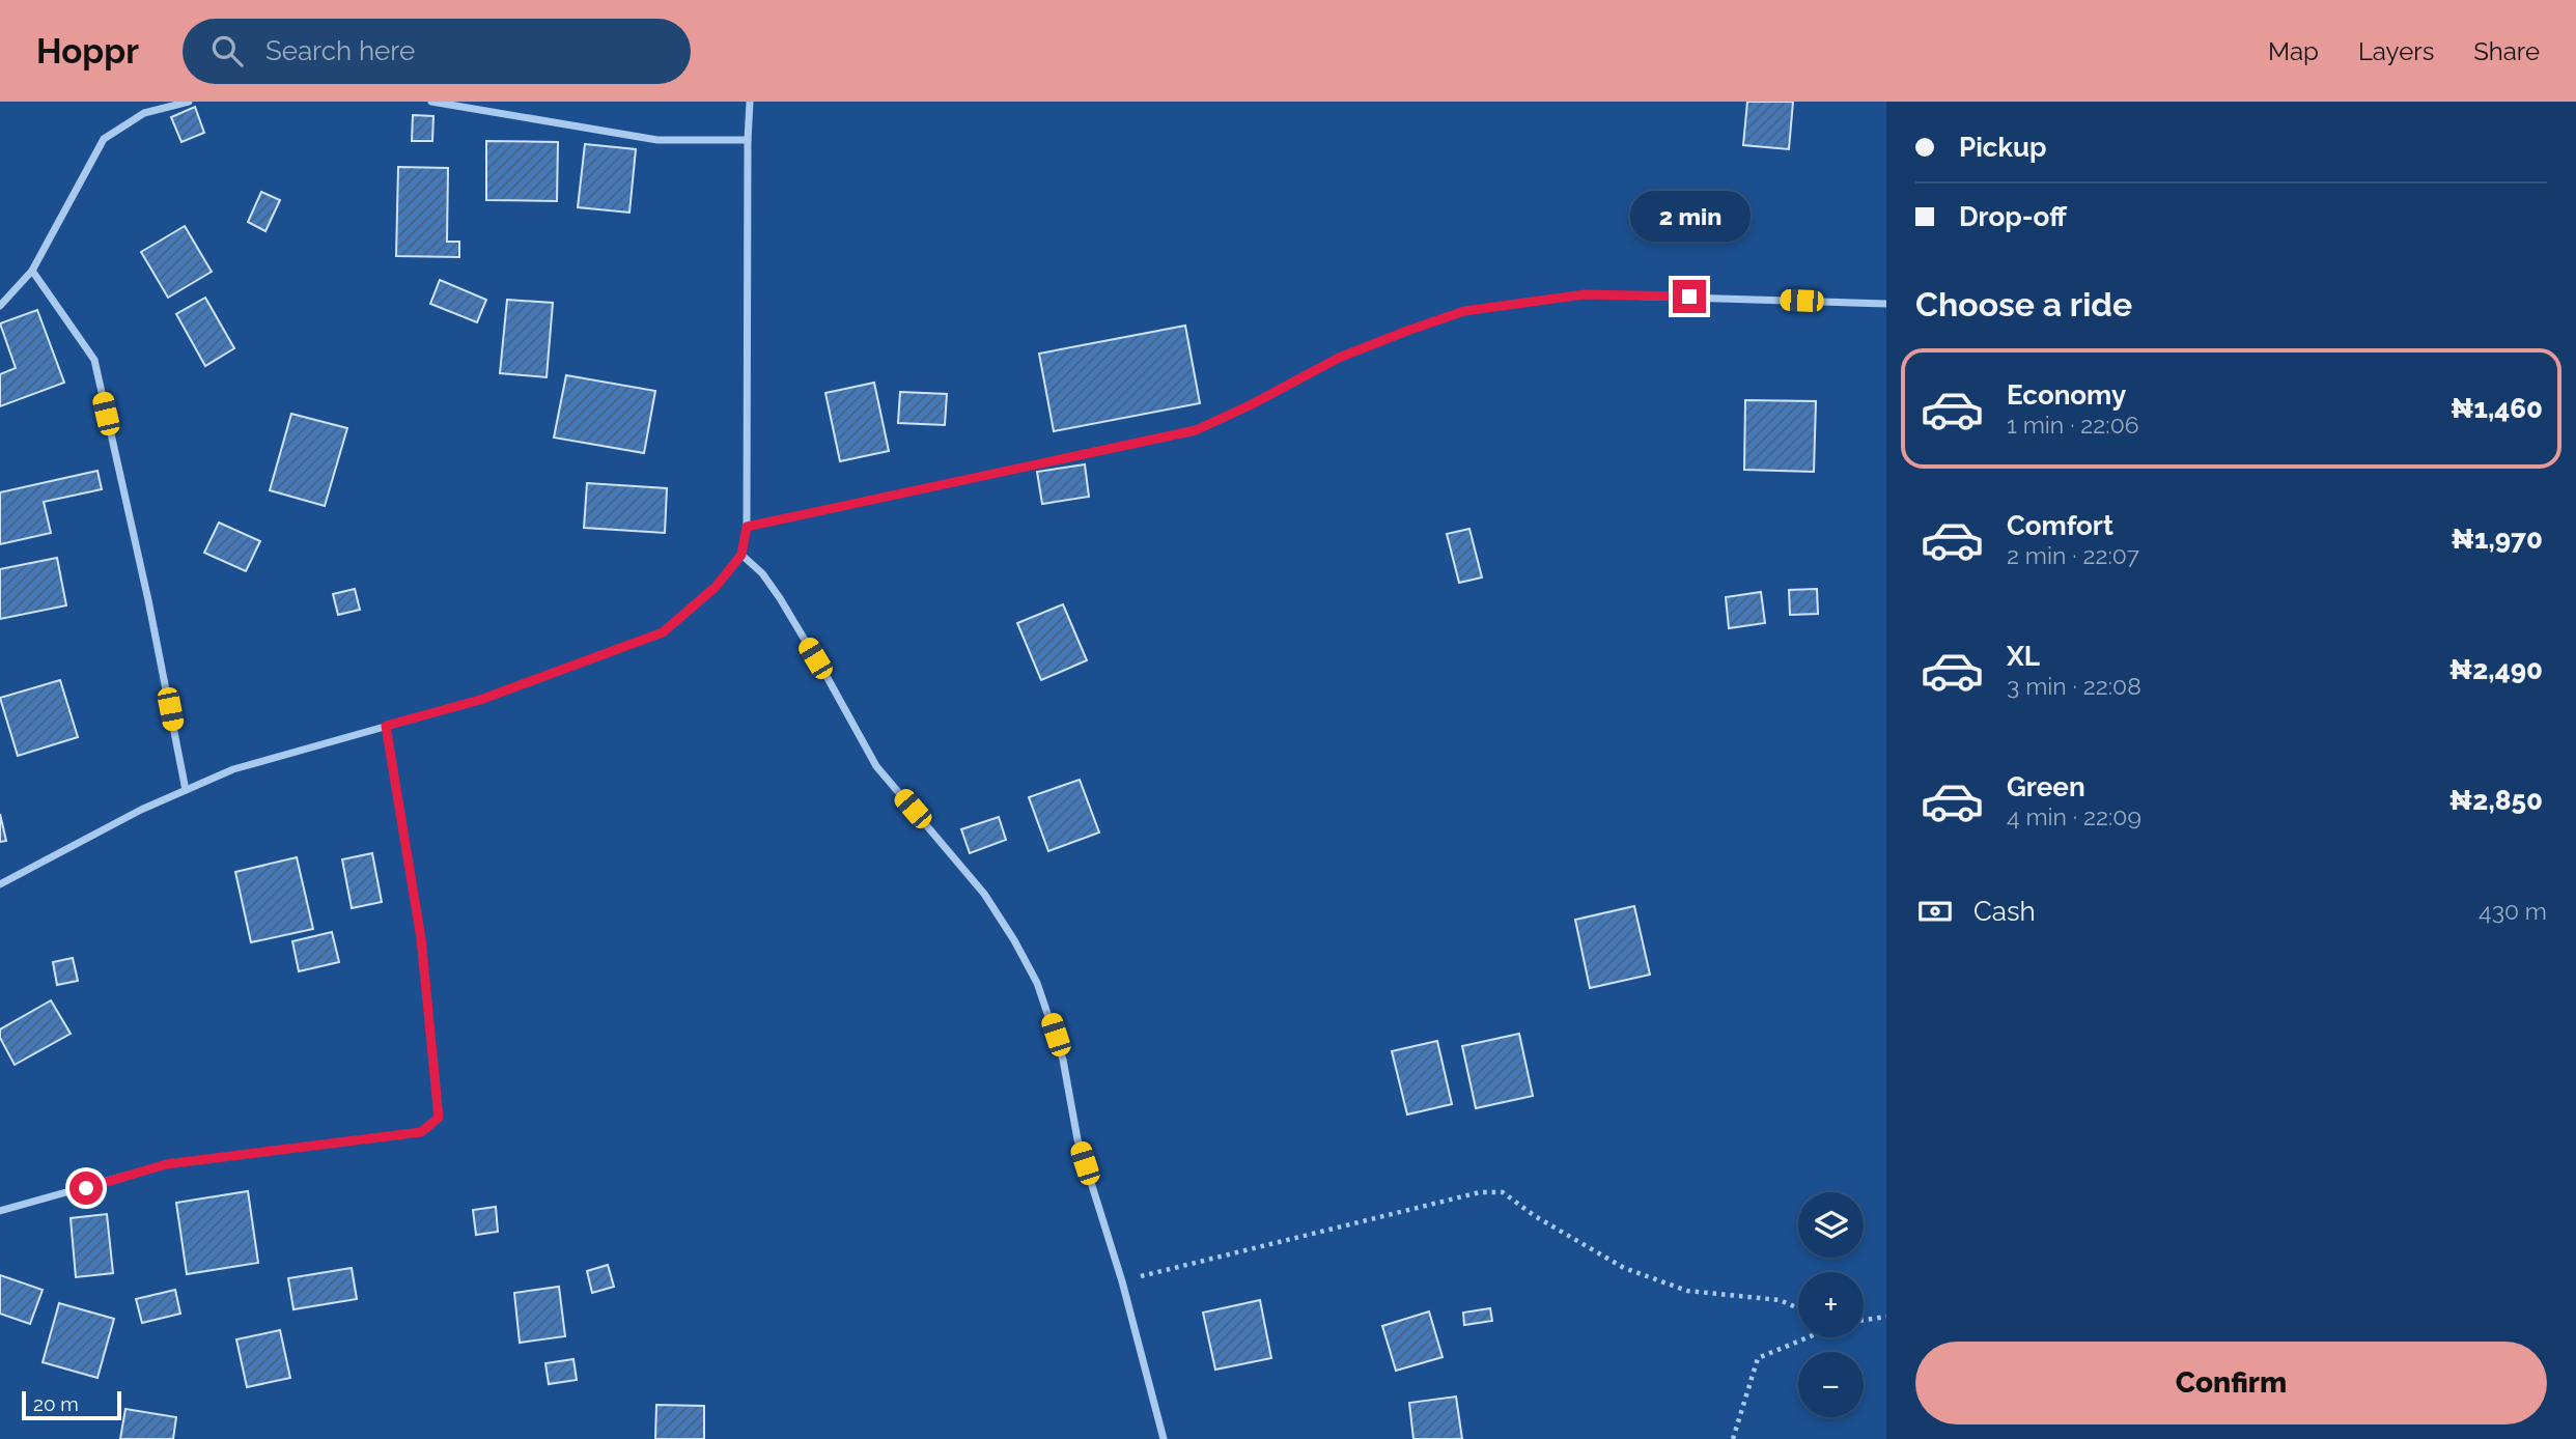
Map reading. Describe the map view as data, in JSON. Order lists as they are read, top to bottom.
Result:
{
  "scale_bar": "20 m",
  "page": {
    "header": "Hoppr",
    "search": "Search here",
    "nav": ["Map", "Layers", "Share"],
    "banner": ["Pickup", "Drop-off"],
    "bubble": "2 min",
    "heading": "Choose a ride",
    "list": [
      {
        "name": "Economy",
        "note": "1 min · 22:06",
        "value": "₦1,460"
      },
      {
        "name": "Comfort",
        "note": "2 min · 22:07",
        "value": "₦1,970"
      },
      {
        "name": "XL",
        "note": "3 min · 22:08",
        "value": "₦2,490"
      },
      {
        "name": "Green",
        "note": "4 min · 22:09",
        "value": "₦2,850"
      }
    ],
    "pay": ["Cash", "430 m"],
    "map_buttons": ["+", "−"],
    "buttons": "Confirm",
    "scale": "20 m"
  }
}
